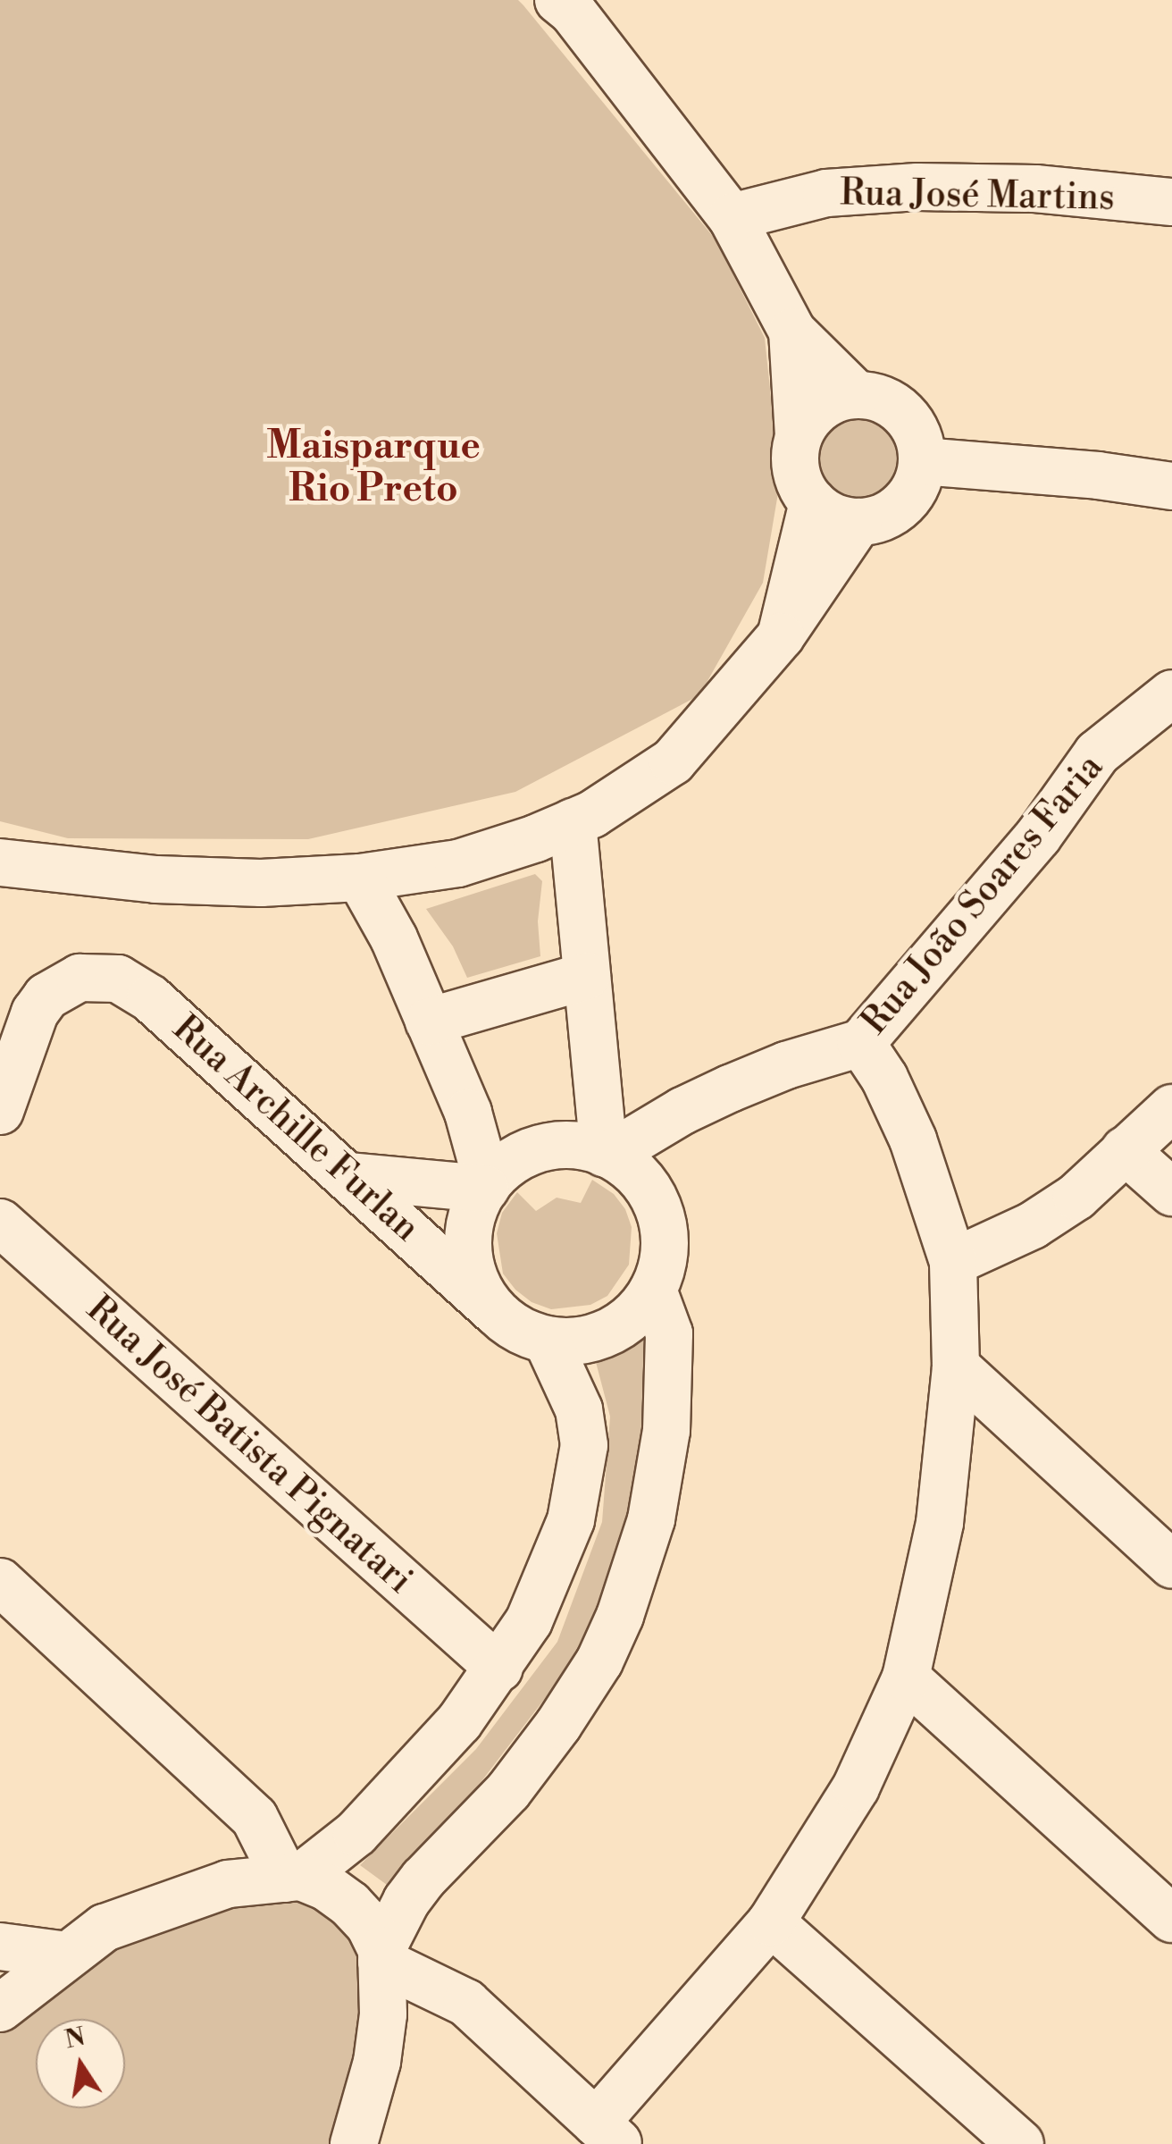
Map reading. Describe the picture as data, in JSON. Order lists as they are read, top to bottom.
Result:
{
  "streets": {
    "street": [
      "Rua José Martins",
      "Rua João Soares Faria",
      "Rua Archille Furlan",
      "Rua José Batista Pignatari"
    ]
  },
  "crossings": [
    ["Rua João Soares Faria", "Rua Archille Furlan"]
  ],
  "districts": ["Maisparque Rio Preto"],
  "north": "top"
}
